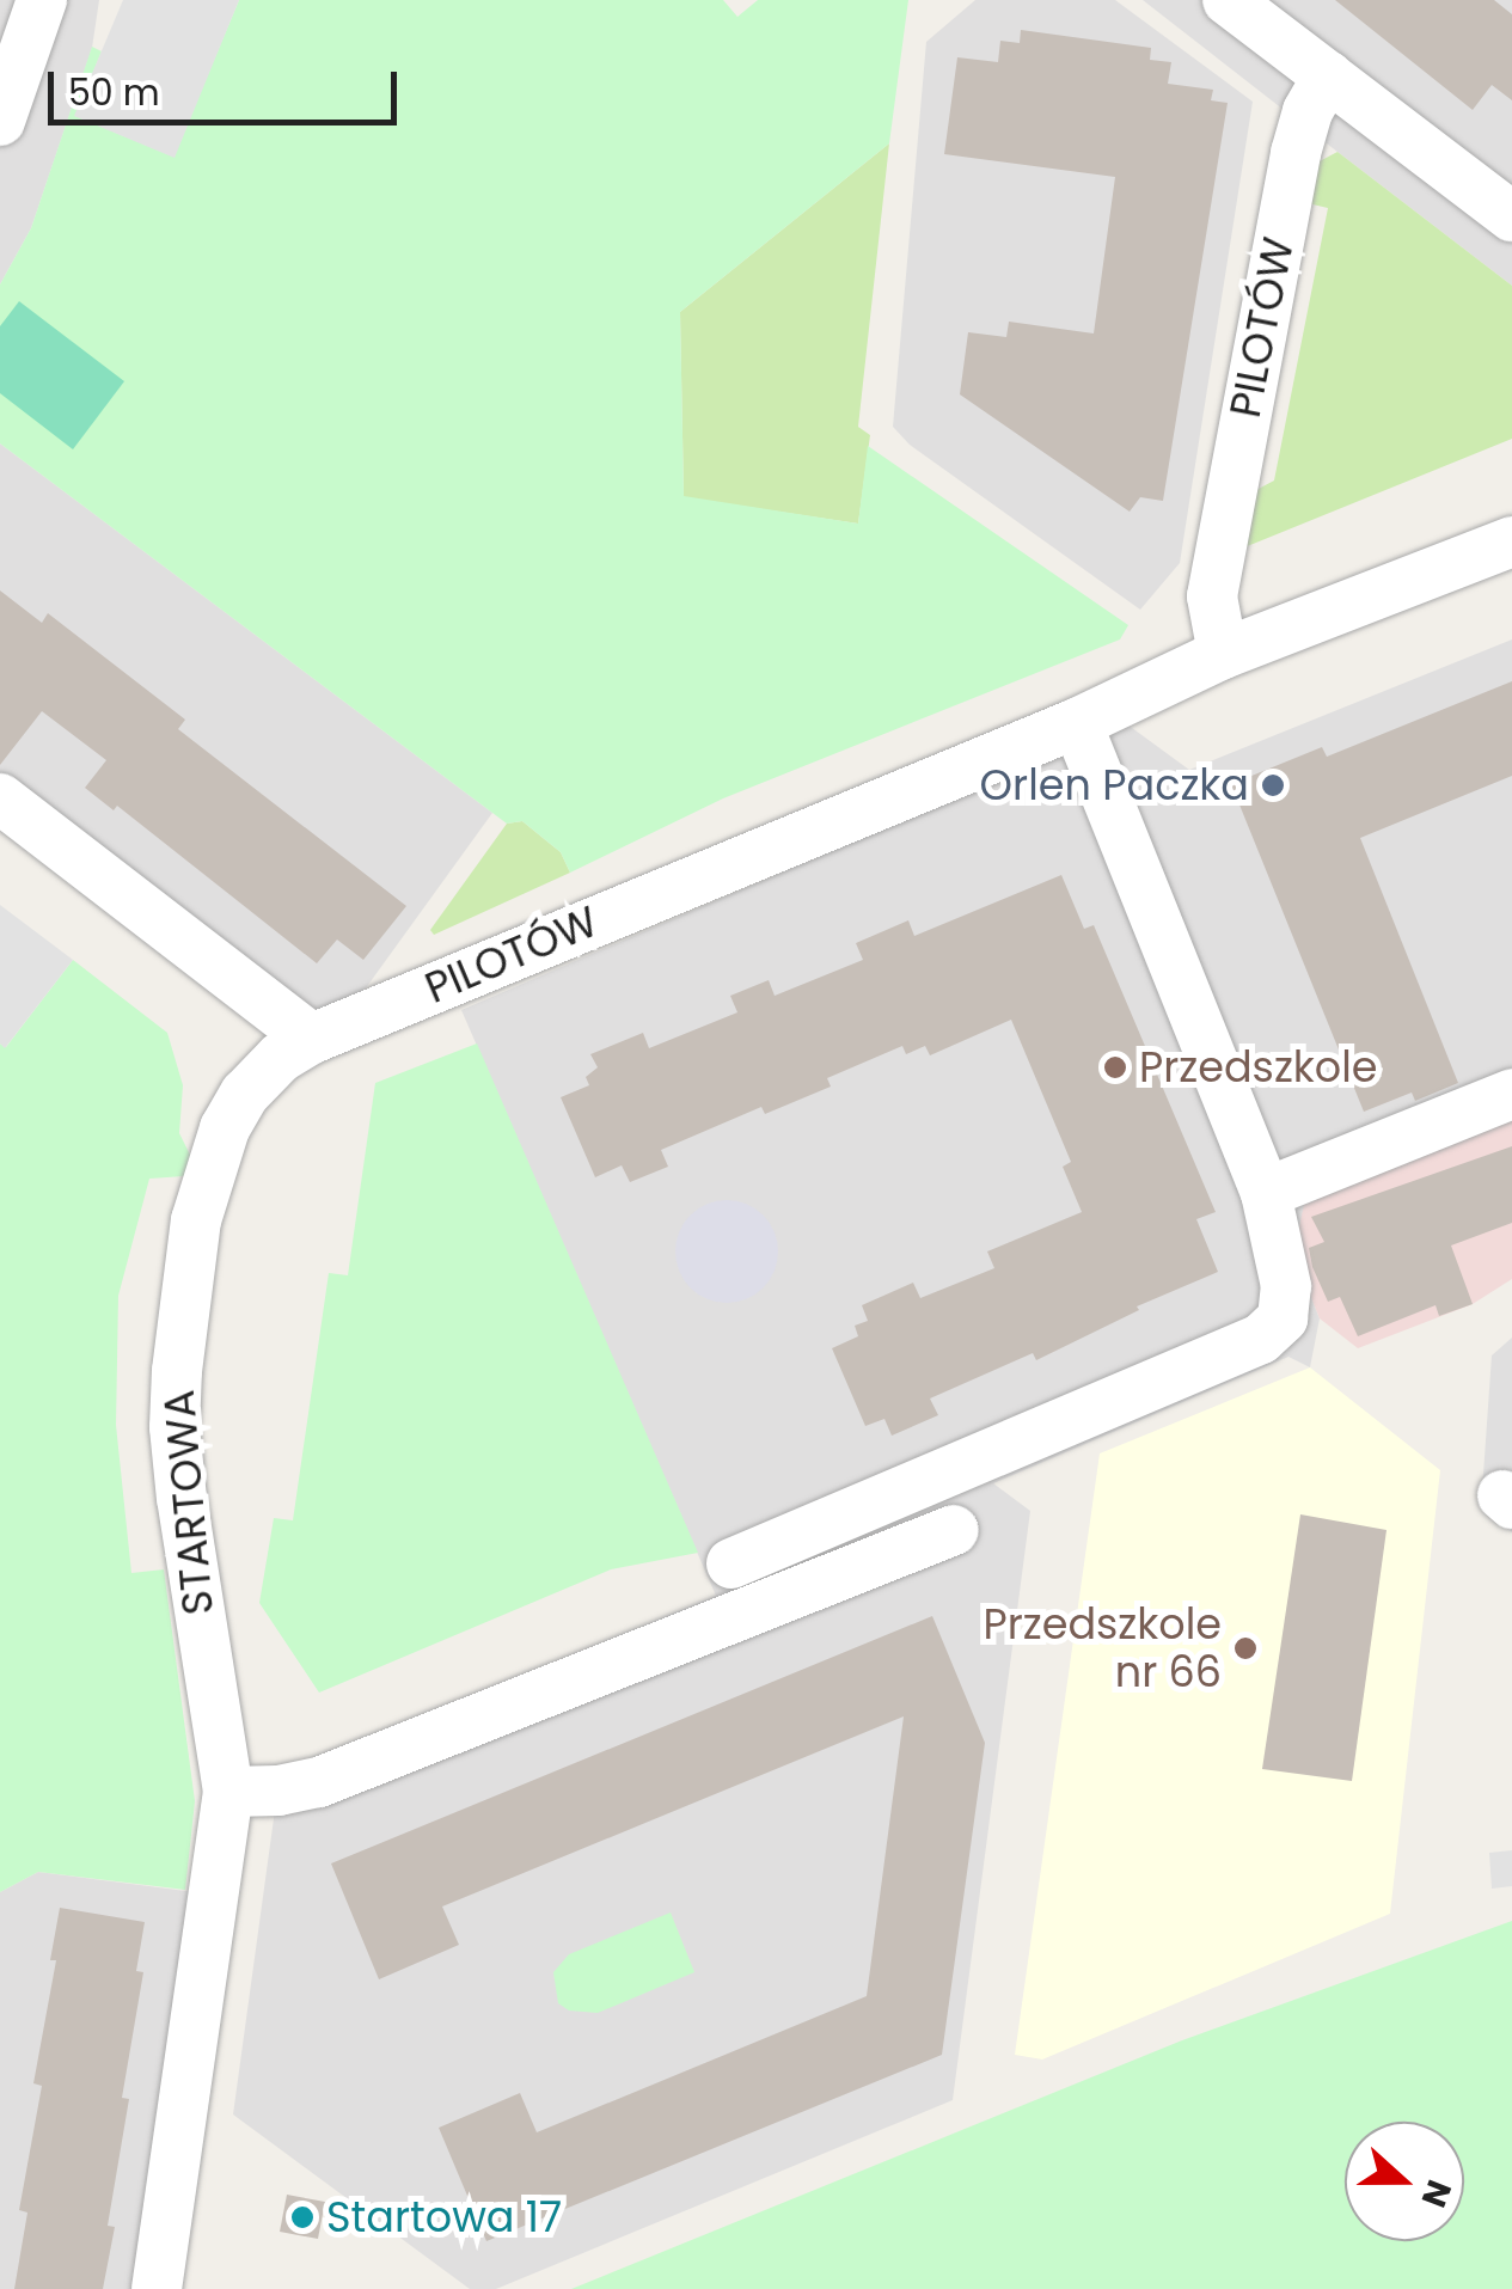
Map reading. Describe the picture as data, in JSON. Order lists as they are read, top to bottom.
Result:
{
  "streets": {
    "street": ["PILOTÓW", "STARTOWA"]
  },
  "crossings": [
    ["PILOTÓW", "STARTOWA"]
  ],
  "places": [
    "Orlen Paczka",
    "Przedszkole",
    "Przedszkole nr 66",
    "Startowa 17"
  ],
  "scale_bar": "50 m",
  "north": "right"
}
